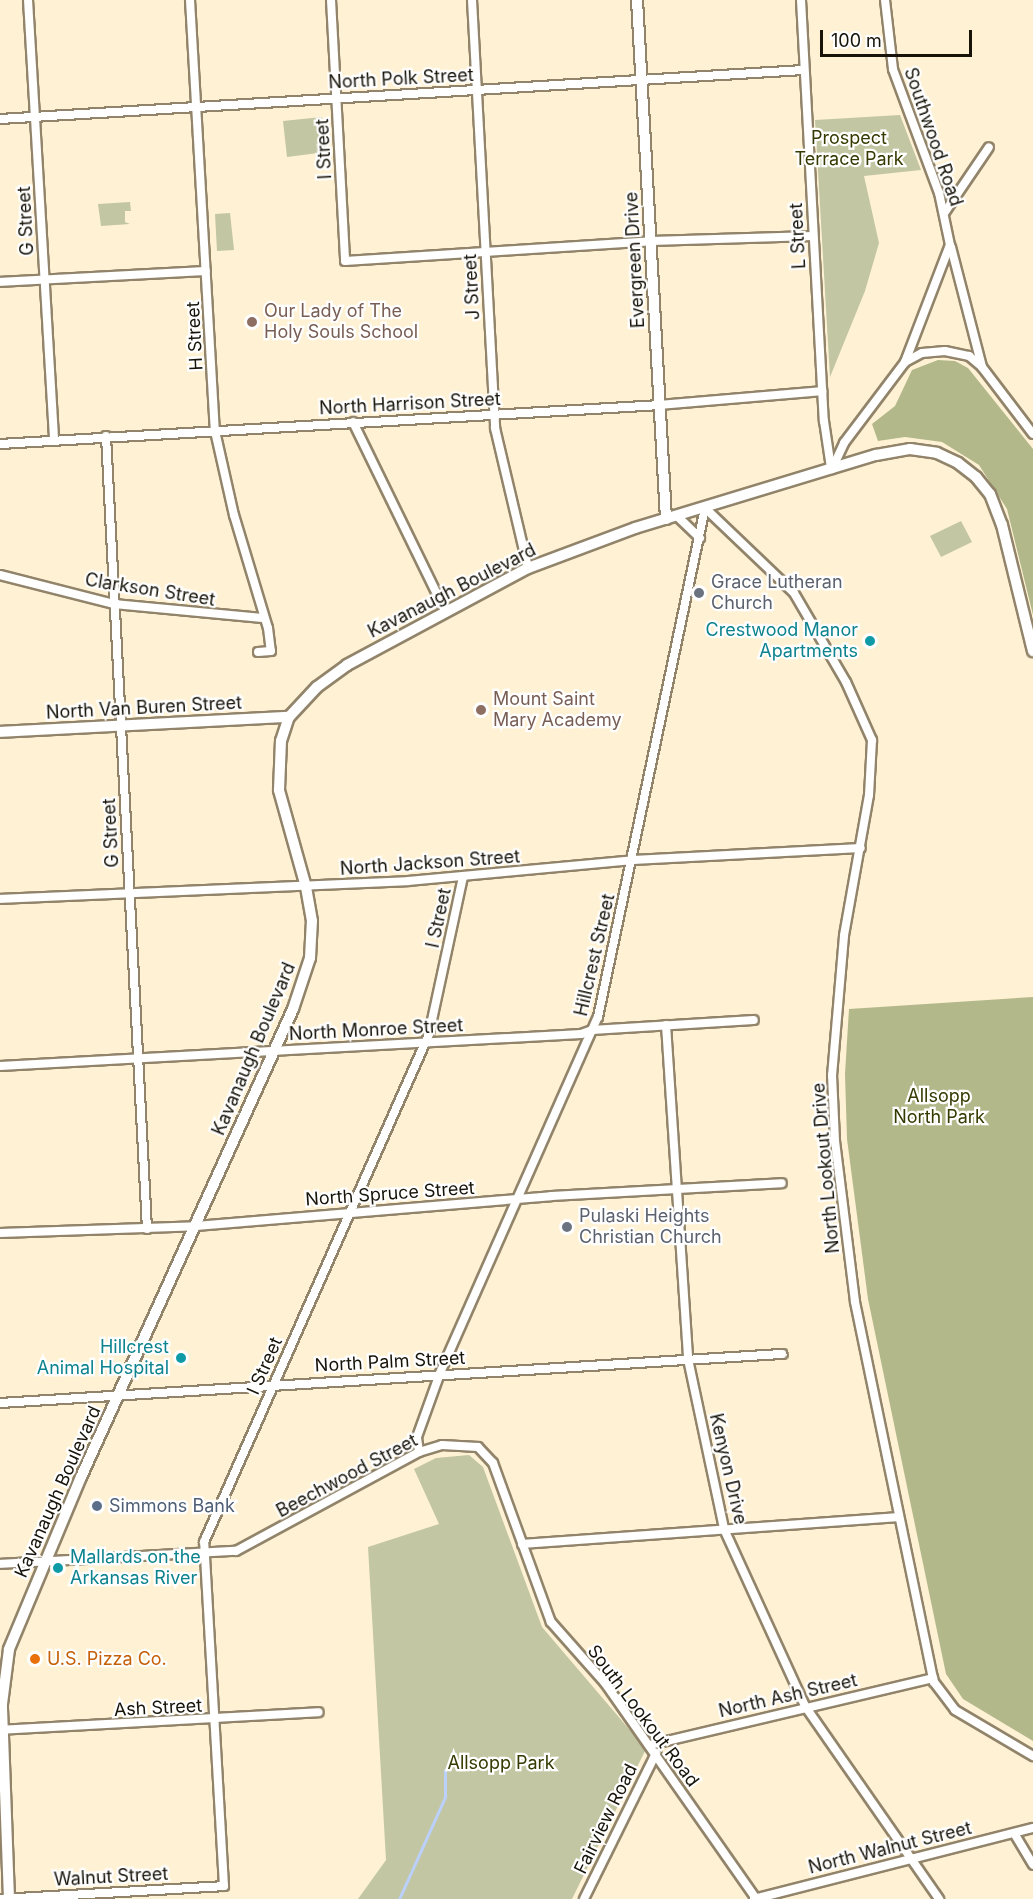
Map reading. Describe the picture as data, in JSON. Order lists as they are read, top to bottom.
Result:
{
  "streets": {
    "street": [
      "North Polk Street",
      "Southwood Road",
      "I Street",
      "G Street",
      "L Street",
      "Evergreen Drive",
      "J Street",
      "H Street",
      "North Harrison Street",
      "Clarkson Street",
      "Kavanaugh Boulevard",
      "North Van Buren Street",
      "North Jackson Street",
      "Hillcrest Street",
      "North Monroe Street",
      "North Lookout Drive",
      "North Spruce Street",
      "North Palm Street",
      "Kenyon Drive",
      "Beechwood Street",
      "North Ash Street",
      "Ash Street",
      "South Lookout Road",
      "Fairview Road",
      "North Walnut Street",
      "Walnut Street"
    ]
  },
  "crossings": [
    ["North Polk Street", "I Street"],
    ["North Polk Street", "G Street"],
    ["North Polk Street", "L Street"],
    ["North Polk Street", "Evergreen Drive"],
    ["North Polk Street", "J Street"],
    ["North Polk Street", "H Street"],
    ["Southwood Road", "L Street"],
    ["Southwood Road", "Kavanaugh Boulevard"],
    ["I Street", "J Street"],
    ["I Street", "North Jackson Street"],
    ["I Street", "North Monroe Street"],
    ["I Street", "North Spruce Street"],
    ["I Street", "North Palm Street"],
    ["I Street", "Beechwood Street"],
    ["I Street", "Ash Street"],
    ["I Street", "Walnut Street"],
    ["G Street", "North Harrison Street"],
    ["G Street", "Clarkson Street"],
    ["G Street", "North Van Buren Street"],
    ["G Street", "North Jackson Street"],
    ["G Street", "North Monroe Street"],
    ["G Street", "North Spruce Street"],
    ["L Street", "North Harrison Street"],
    ["L Street", "Kavanaugh Boulevard"],
    ["Evergreen Drive", "North Harrison Street"],
    ["Evergreen Drive", "Kavanaugh Boulevard"],
    ["J Street", "North Harrison Street"],
    ["J Street", "Kavanaugh Boulevard"],
    ["H Street", "North Harrison Street"],
    ["H Street", "Clarkson Street"],
    ["Kavanaugh Boulevard", "North Van Buren Street"],
    ["Kavanaugh Boulevard", "North Jackson Street"],
    ["Kavanaugh Boulevard", "Hillcrest Street"],
    ["Kavanaugh Boulevard", "North Monroe Street"],
    ["Kavanaugh Boulevard", "North Lookout Drive"],
    ["Kavanaugh Boulevard", "North Spruce Street"],
    ["Kavanaugh Boulevard", "North Palm Street"],
    ["Kavanaugh Boulevard", "Beechwood Street"],
    ["Kavanaugh Boulevard", "Ash Street"],
    ["Kavanaugh Boulevard", "Walnut Street"],
    ["North Jackson Street", "Hillcrest Street"],
    ["North Jackson Street", "North Lookout Drive"],
    ["Hillcrest Street", "North Monroe Street"],
    ["Hillcrest Street", "North Lookout Drive"],
    ["Hillcrest Street", "North Spruce Street"],
    ["Hillcrest Street", "North Palm Street"],
    ["Hillcrest Street", "Beechwood Street"],
    ["North Monroe Street", "Kenyon Drive"],
    ["North Lookout Drive", "North Ash Street"],
    ["North Spruce Street", "Kenyon Drive"],
    ["North Palm Street", "Kenyon Drive"],
    ["Kenyon Drive", "North Ash Street"],
    ["Kenyon Drive", "North Walnut Street"],
    ["Beechwood Street", "South Lookout Road"],
    ["North Ash Street", "South Lookout Road"],
    ["South Lookout Road", "Fairview Road"],
    ["South Lookout Road", "North Walnut Street"]
  ],
  "parks": ["Prospect Terrace Park", "Allsopp North Park", "Allsopp Park"],
  "places": [
    "Our Lady of The Holy Souls School",
    "Grace Lutheran Church",
    "Crestwood Manor Apartments",
    "Mount Saint Mary Academy",
    "Pulaski Heights Christian Church",
    "Hillcrest Animal Hospital",
    "Simmons Bank",
    "Mallards on the Arkansas River",
    "U.S. Pizza Co."
  ],
  "scale_bar": "100 m"
}
